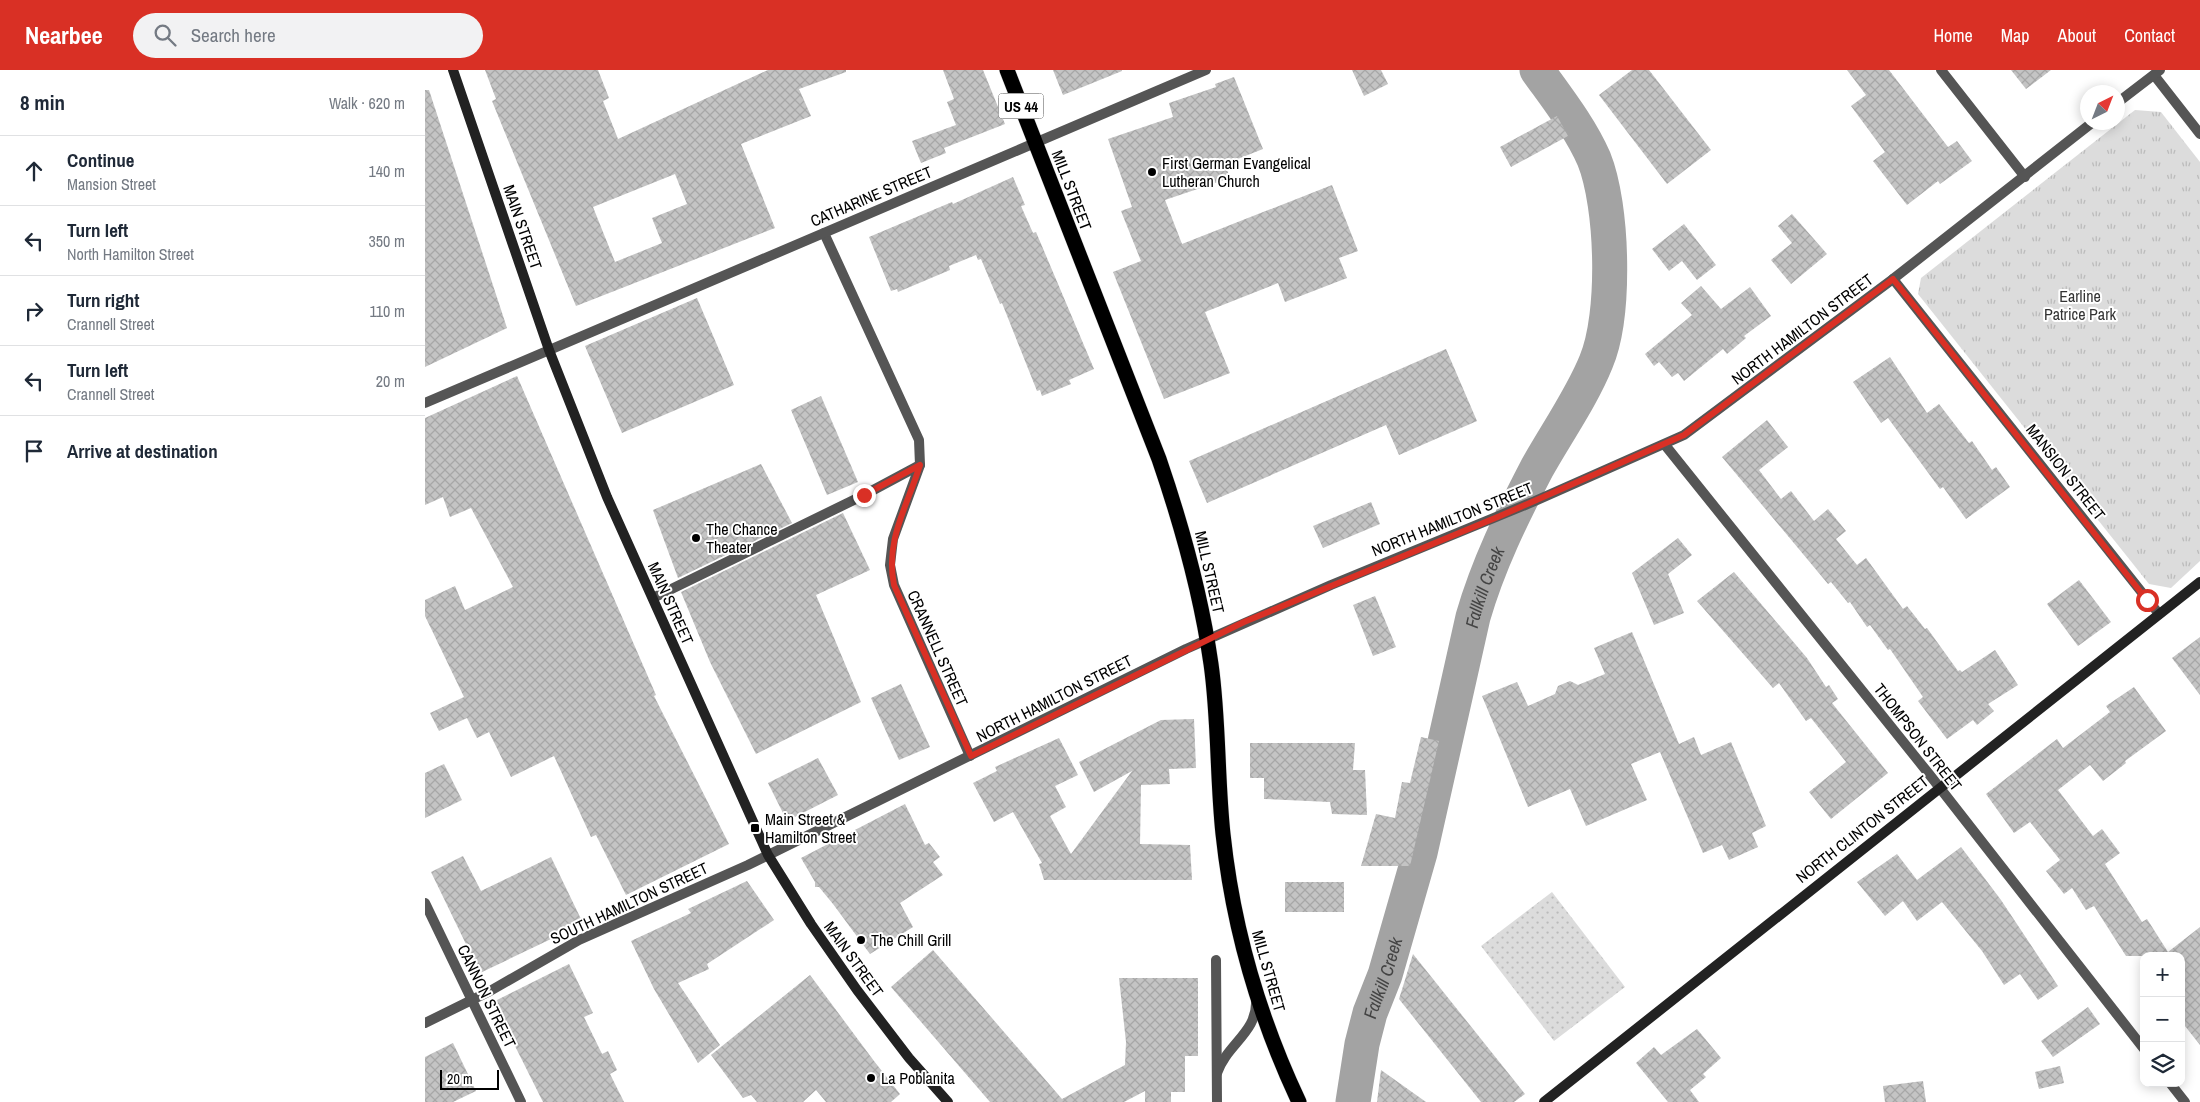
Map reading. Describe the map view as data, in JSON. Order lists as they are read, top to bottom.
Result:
{
  "streets": {
    "highway": ["US 44", "MILL STREET"],
    "street": [
      "CATHARINE STREET",
      "MAIN STREET",
      "NORTH HAMILTON STREET",
      "MANSION STREET",
      "CRANNELL STREET",
      "THOMPSON STREET",
      "NORTH CLINTON STREET",
      "SOUTH HAMILTON STREET",
      "CANNON STREET"
    ]
  },
  "crossings": [
    ["MILL STREET", "CATHARINE STREET"],
    ["MILL STREET", "NORTH HAMILTON STREET"],
    ["CATHARINE STREET", "MAIN STREET"],
    ["CATHARINE STREET", "CRANNELL STREET"],
    ["MAIN STREET", "NORTH HAMILTON STREET"],
    ["MAIN STREET", "SOUTH HAMILTON STREET"],
    ["NORTH HAMILTON STREET", "MANSION STREET"],
    ["NORTH HAMILTON STREET", "CRANNELL STREET"],
    ["NORTH HAMILTON STREET", "THOMPSON STREET"],
    ["NORTH HAMILTON STREET", "SOUTH HAMILTON STREET"],
    ["MANSION STREET", "NORTH CLINTON STREET"],
    ["THOMPSON STREET", "NORTH CLINTON STREET"],
    ["SOUTH HAMILTON STREET", "CANNON STREET"]
  ],
  "water": ["Fallkill Creek"],
  "parks": ["Earline Patrice Park"],
  "places": {
    "other": [
      "First German Evangelical Lutheran Church",
      "The Chance Theater",
      "The Chill Grill",
      "La Poblanita"
    ],
    "transit": ["Main Street & Hamilton Street"]
  },
  "scale_bar": "20 m",
  "north": "top right",
  "page": {
    "header": "Nearbee",
    "search": "Search here",
    "nav": [
      "Home",
      "Map",
      "About",
      "Contact"
    ],
    "heading": ["8 min", "Walk · 620 m"],
    "list": [
      ["Continue", "Mansion Street", "140 m"],
      ["Turn left", "North Hamilton Street", "350 m"],
      ["Turn right", "Crannell Street", "110 m"],
      ["Turn left", "Crannell Street", "20 m"],
      "Arrive at destination"
    ],
    "map_buttons": ["+", "−"],
    "scale": "20 m"
  }
}
